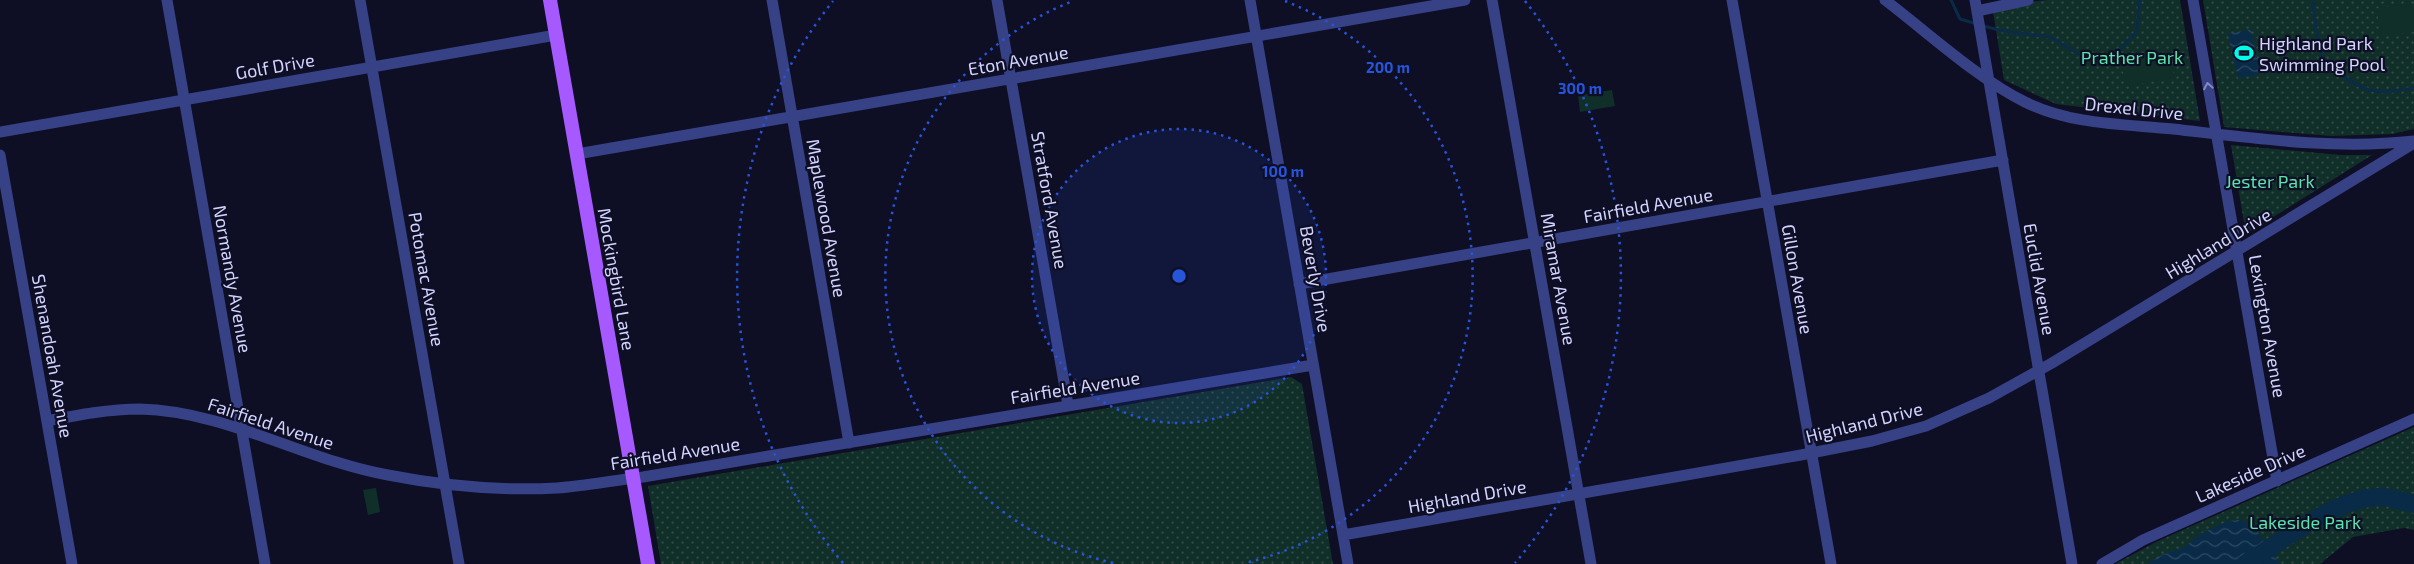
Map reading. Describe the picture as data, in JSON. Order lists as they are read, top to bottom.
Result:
{
  "streets": {
    "main road": ["Mockingbird Lane"],
    "street": [
      "Eton Avenue",
      "Golf Drive",
      "Drexel Drive",
      "Stratford Avenue",
      "Fairfield Avenue",
      "Maplewood Avenue",
      "Highland Drive",
      "Normandy Avenue",
      "Potomac Avenue",
      "Beverly Drive",
      "Miramar Avenue",
      "Gillon Avenue",
      "Euclid Avenue",
      "Lexington Avenue",
      "Shenandoah Avenue",
      "Lakeside Drive"
    ]
  },
  "crossings": [
    ["Eton Avenue", "Stratford Avenue"],
    ["Eton Avenue", "Maplewood Avenue"],
    ["Eton Avenue", "Mockingbird Lane"],
    ["Eton Avenue", "Beverly Drive"],
    ["Golf Drive", "Normandy Avenue"],
    ["Golf Drive", "Potomac Avenue"],
    ["Golf Drive", "Mockingbird Lane"],
    ["Drexel Drive", "Highland Drive"],
    ["Drexel Drive", "Euclid Avenue"],
    ["Drexel Drive", "Lexington Avenue"],
    ["Stratford Avenue", "Fairfield Avenue"],
    ["Fairfield Avenue", "Maplewood Avenue"],
    ["Fairfield Avenue", "Normandy Avenue"],
    ["Fairfield Avenue", "Potomac Avenue"],
    ["Fairfield Avenue", "Mockingbird Lane"],
    ["Fairfield Avenue", "Beverly Drive"],
    ["Fairfield Avenue", "Miramar Avenue"],
    ["Fairfield Avenue", "Gillon Avenue"],
    ["Fairfield Avenue", "Euclid Avenue"],
    ["Fairfield Avenue", "Shenandoah Avenue"],
    ["Highland Drive", "Beverly Drive"],
    ["Highland Drive", "Miramar Avenue"],
    ["Highland Drive", "Gillon Avenue"],
    ["Highland Drive", "Euclid Avenue"],
    ["Highland Drive", "Lexington Avenue"],
    ["Lexington Avenue", "Lakeside Drive"]
  ],
  "parks": ["Prather Park", "Jester Park", "Lakeside Park"],
  "places": {
    "sports": ["Highland Park Swimming Pool"]
  },
  "rings": ["200 m", "300 m", "100 m"]
}
